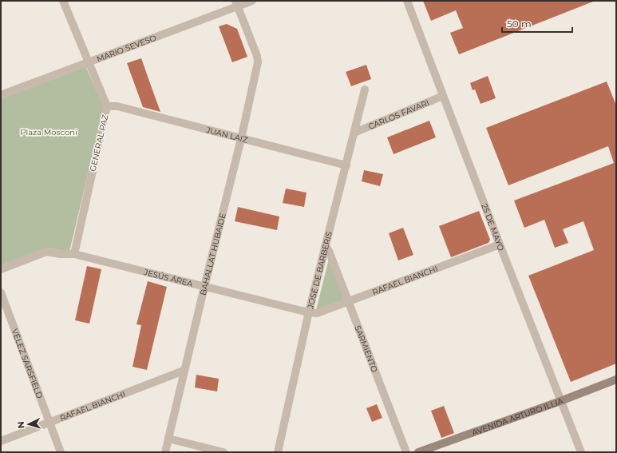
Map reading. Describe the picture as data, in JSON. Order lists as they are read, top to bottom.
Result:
{
  "streets": {
    "main road": ["AVENIDA ARTURO ILLIA"],
    "street": [
      "MARIO SEVESO",
      "CARLOS FAVARI",
      "JUAN LAIZ",
      "GENERAL PAZ",
      "25 DE MAYO",
      "BAHALLAT HUBAIDE",
      "JOSÉ DE BARBERIS",
      "JESÚS ÁREA",
      "RAFAEL BIANCHI",
      "SARMIENTO",
      "VÉLEZ SARSFIELD"
    ]
  },
  "crossings": [
    ["MARIO SEVESO", "GENERAL PAZ"],
    ["MARIO SEVESO", "BAHALLAT HUBAIDE"],
    ["CARLOS FAVARI", "25 DE MAYO"],
    ["CARLOS FAVARI", "JOSÉ DE BARBERIS"],
    ["JUAN LAIZ", "GENERAL PAZ"],
    ["JUAN LAIZ", "BAHALLAT HUBAIDE"],
    ["JUAN LAIZ", "JOSÉ DE BARBERIS"],
    ["GENERAL PAZ", "JESÚS ÁREA"],
    ["25 DE MAYO", "RAFAEL BIANCHI"],
    ["25 DE MAYO", "AVENIDA ARTURO ILLIA"],
    ["BAHALLAT HUBAIDE", "JESÚS ÁREA"],
    ["BAHALLAT HUBAIDE", "RAFAEL BIANCHI"],
    ["JOSÉ DE BARBERIS", "JESÚS ÁREA"],
    ["JOSÉ DE BARBERIS", "RAFAEL BIANCHI"],
    ["JOSÉ DE BARBERIS", "SARMIENTO"],
    ["JESÚS ÁREA", "RAFAEL BIANCHI"],
    ["RAFAEL BIANCHI", "SARMIENTO"],
    ["RAFAEL BIANCHI", "VÉLEZ SARSFIELD"]
  ],
  "parks": ["Plaza Mosconi"],
  "scale_bar": "50 m",
  "north": "left"
}
